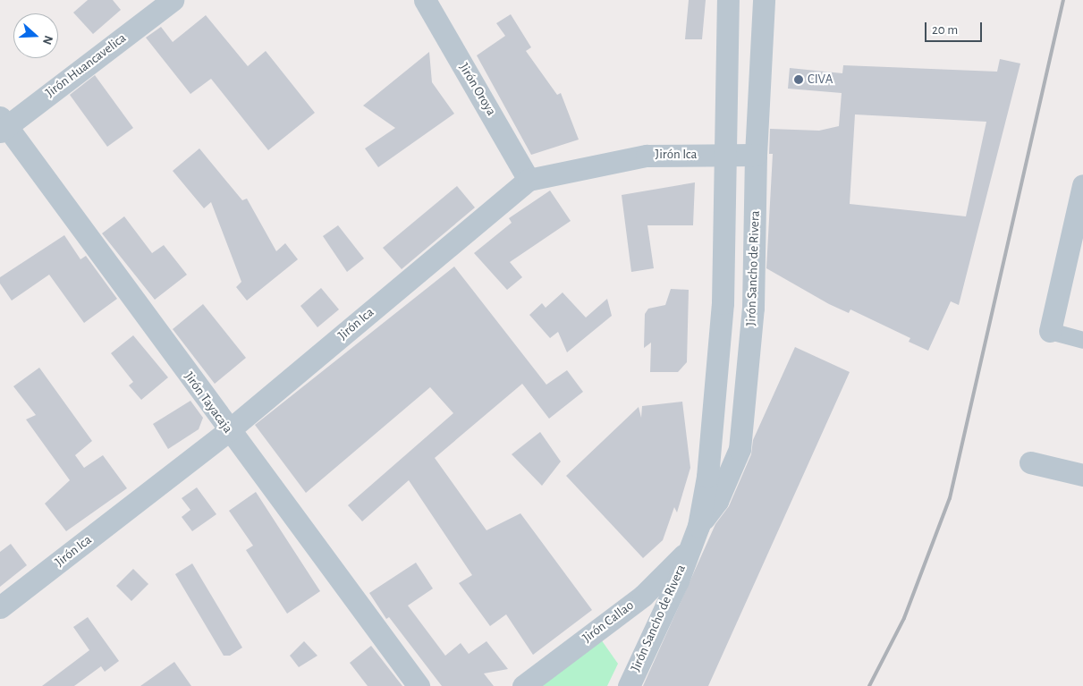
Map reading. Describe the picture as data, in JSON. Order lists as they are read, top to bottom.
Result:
{
  "streets": {
    "street": [
      "Jirón Huancavelica",
      "Jirón Oroya",
      "Jirón Ica",
      "Jirón Sancho de Rivera",
      "Jirón Tayacaja",
      "Jirón Callao"
    ]
  },
  "crossings": [
    ["Jirón Huancavelica", "Jirón Tayacaja"],
    ["Jirón Oroya", "Jirón Ica"],
    ["Jirón Ica", "Jirón Sancho de Rivera"],
    ["Jirón Ica", "Jirón Tayacaja"],
    ["Jirón Sancho de Rivera", "Jirón Callao"]
  ],
  "places": ["CIVA"],
  "scale_bar": "20 m",
  "north": "right"
}
